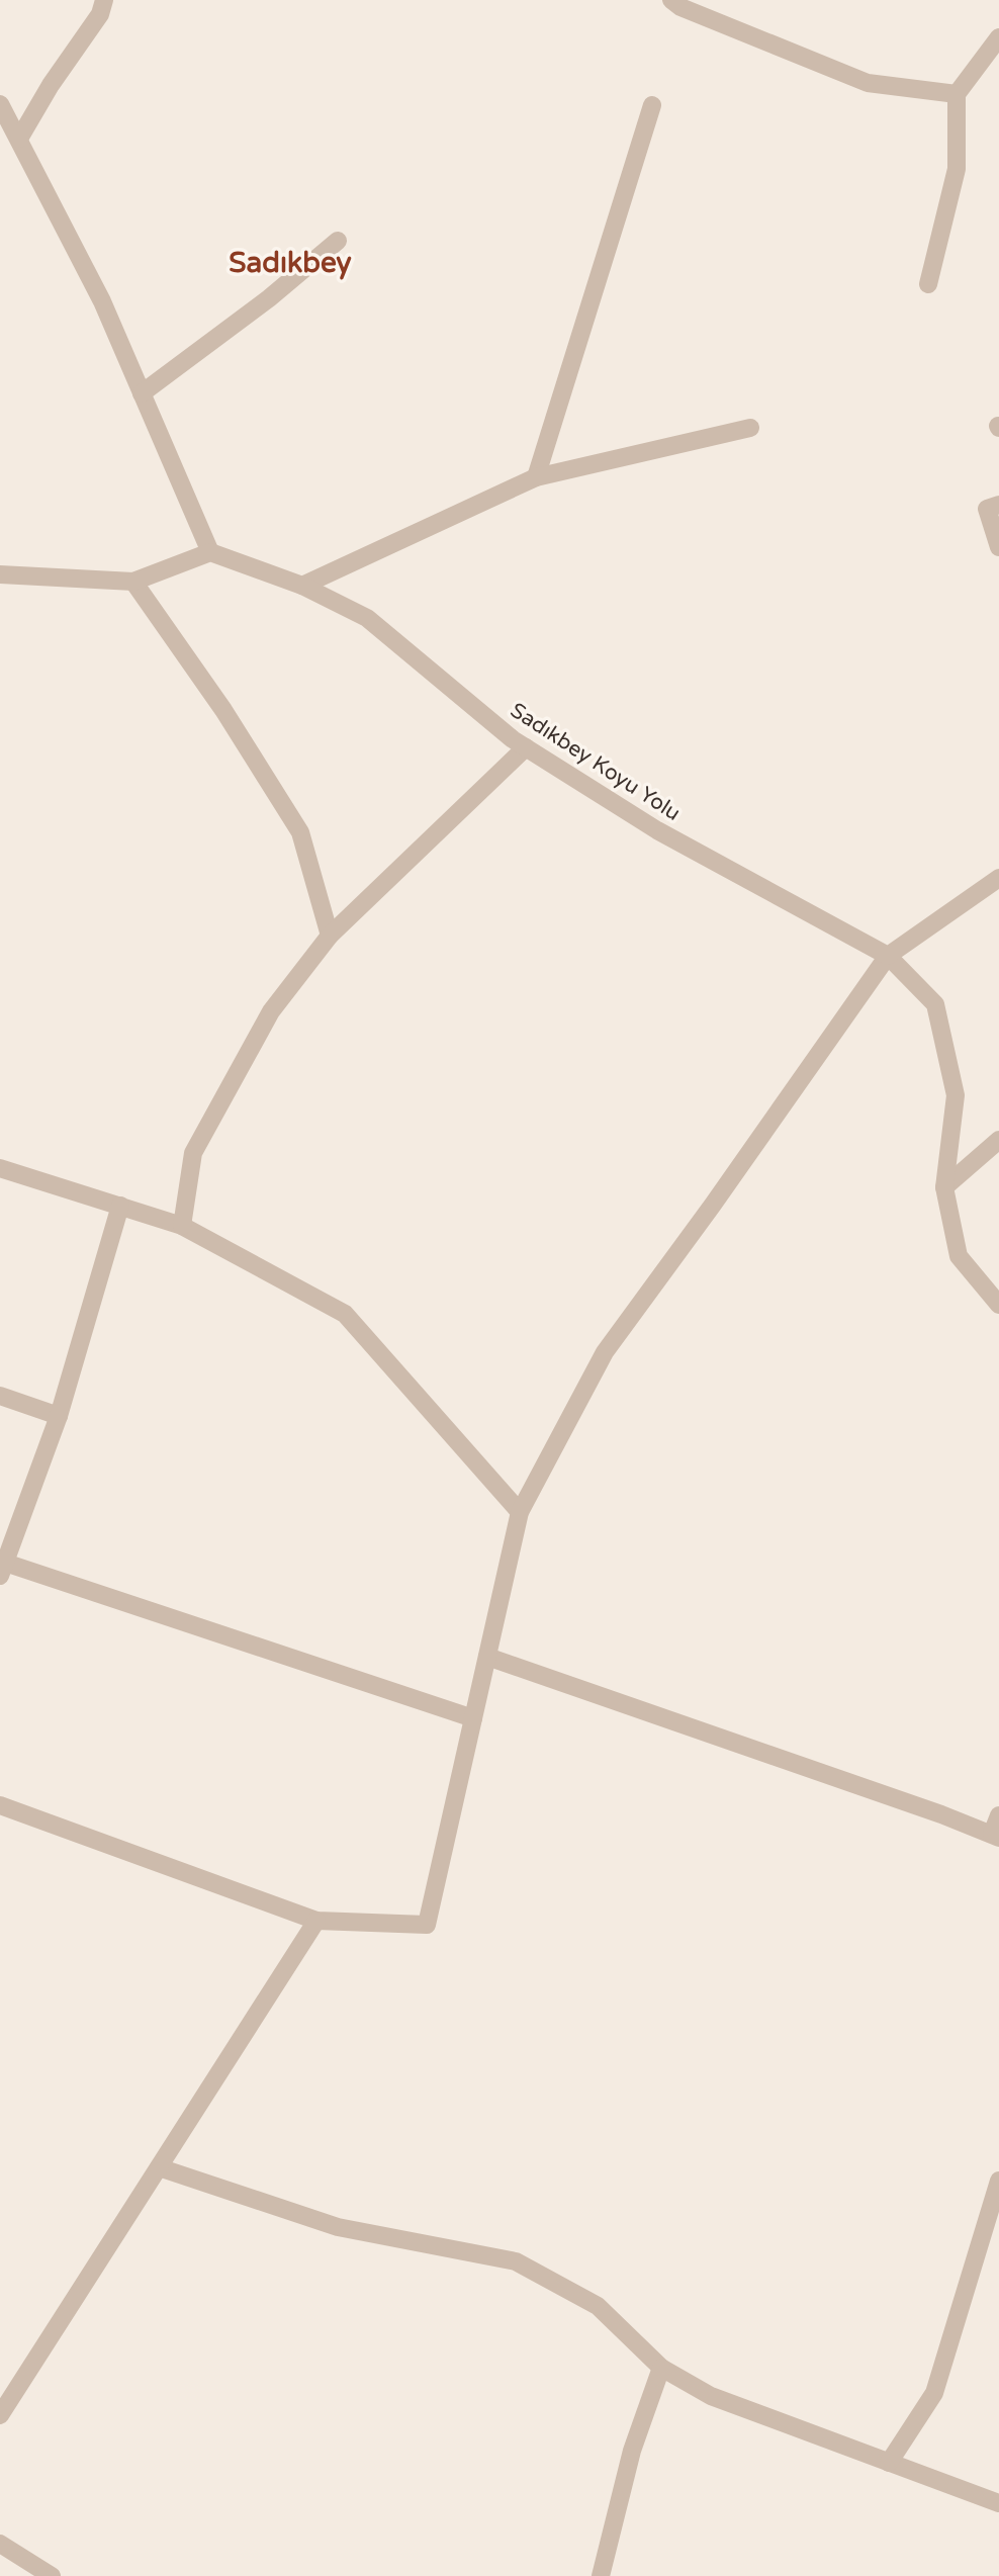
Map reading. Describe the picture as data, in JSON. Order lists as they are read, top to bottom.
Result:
{
  "streets": {
    "street": ["Sadıkbey Koyu Yolu"]
  },
  "districts": ["Sadıkbey"]
}
